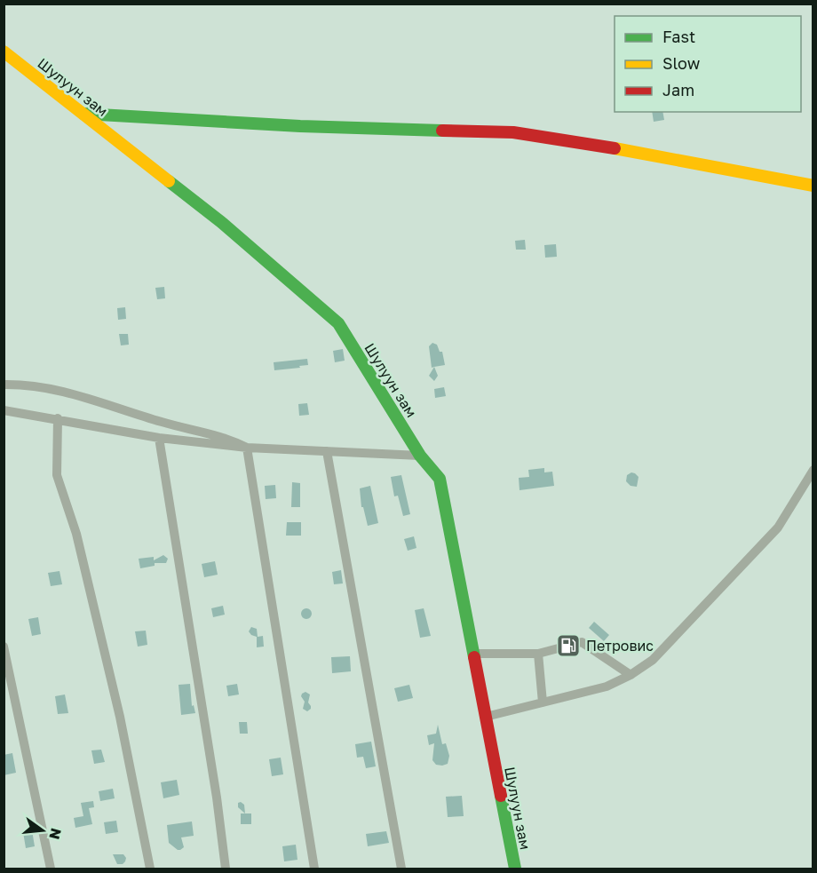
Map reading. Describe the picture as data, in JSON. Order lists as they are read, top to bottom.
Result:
{
  "streets": {
    "street": ["Шулуун зам"]
  },
  "places": {
    "fuel station": ["Петровис"]
  },
  "legend": ["Fast", "Slow", "Jam"],
  "north": "right"
}
